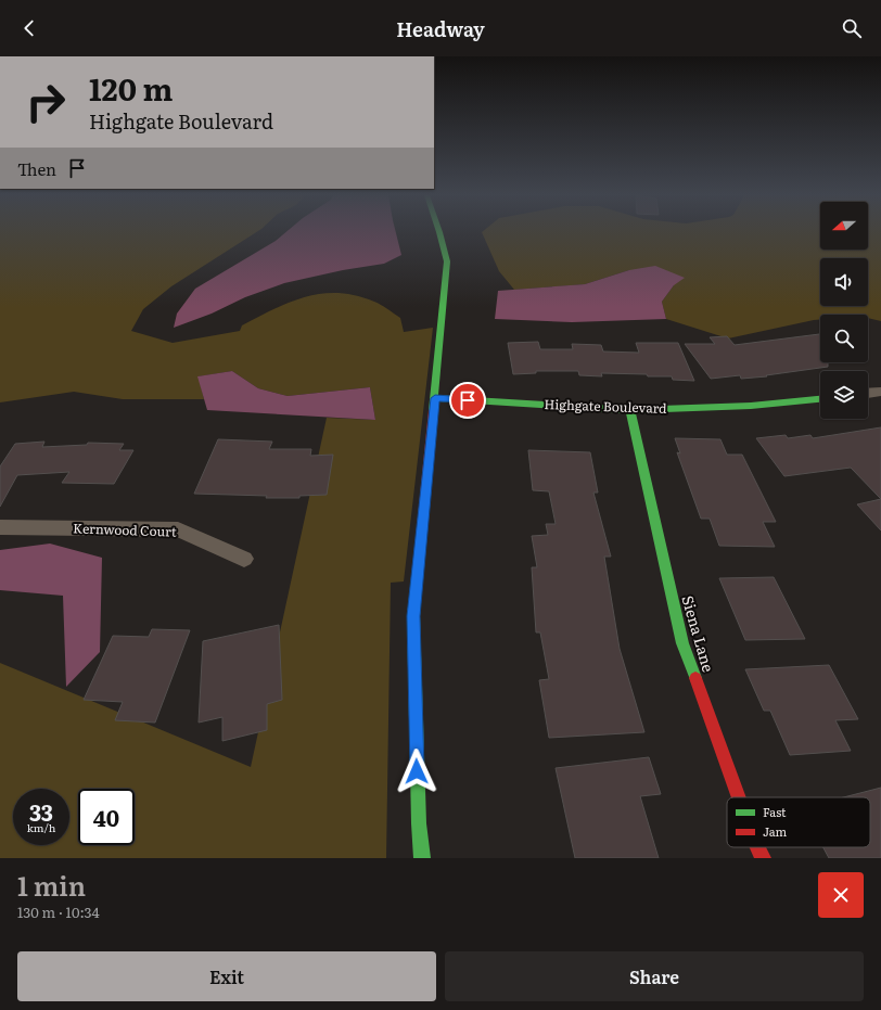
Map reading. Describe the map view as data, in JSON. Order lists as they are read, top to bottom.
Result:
{
  "streets": {
    "street": ["Highgate Boulevard", "Kernwood Court", "Siena Lane"]
  },
  "crossings": [
    ["Highgate Boulevard", "Siena Lane"]
  ],
  "legend": ["Fast", "Jam"],
  "north": "left",
  "page": {
    "header": "Headway",
    "turn": ["120 m", "Highgate Boulevard"],
    "then": "Then",
    "speed": "33 km/h",
    "limit": "40",
    "heading": ["1 min", "130 m · 10:34"],
    "buttons": ["Exit", "Share"]
  }
}
